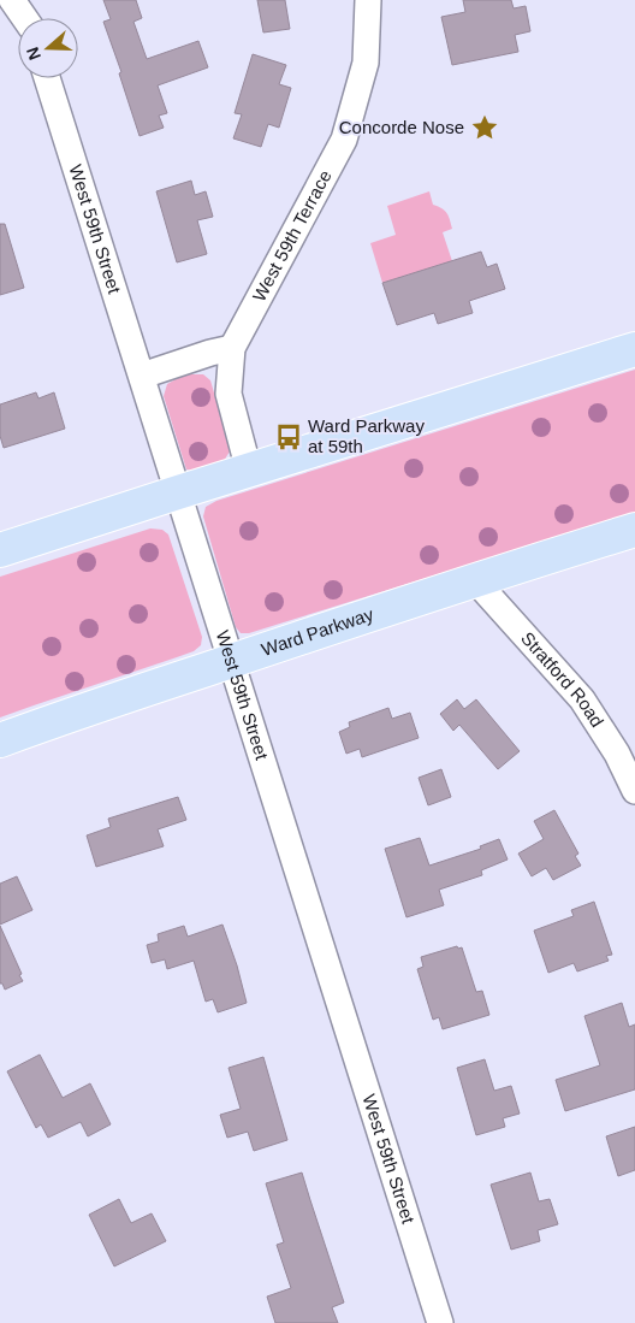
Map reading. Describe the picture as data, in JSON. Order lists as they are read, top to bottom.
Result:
{
  "streets": {
    "main road": ["Ward Parkway"],
    "street": ["West 59th Street", "West 59th Terrace", "Stratford Road"]
  },
  "crossings": [
    ["West 59th Street", "Ward Parkway"],
    ["Ward Parkway", "Stratford Road"]
  ],
  "places": {
    "place": ["Concorde Nose"],
    "bus stop": ["Ward Parkway at 59th"]
  },
  "north": "left"
}
